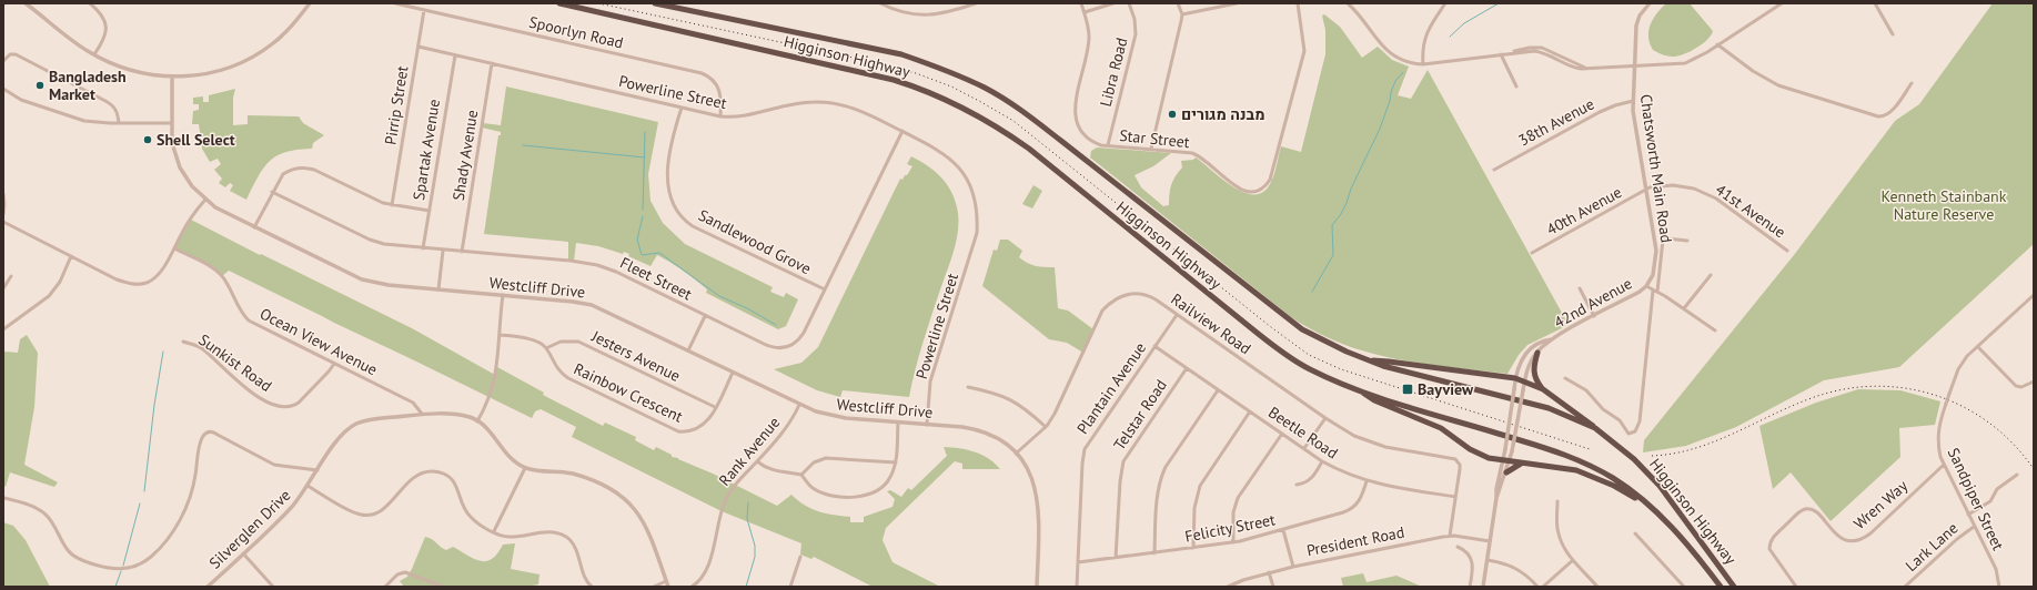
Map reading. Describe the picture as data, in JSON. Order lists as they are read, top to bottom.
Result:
{
  "streets": {
    "highway": ["Higginson Highway"],
    "street": [
      "Spoorlyn Road",
      "Libra Road",
      "Powerline Street",
      "Pirrip Street",
      "38th Avenue",
      "Star Street",
      "Spartak Avenue",
      "Shady Avenue",
      "Chatsworth Main Road",
      "40th Avenue",
      "41st Avenue",
      "Sandlewood Grove",
      "Fleet Street",
      "Westcliff Drive",
      "42nd Avenue",
      "Railview Road",
      "Ocean View Avenue",
      "Jesters Avenue",
      "Sunkist Road",
      "Plantain Avenue",
      "Rainbow Crescent",
      "Telstar Road",
      "Beetle Road",
      "Rank Avenue",
      "Sandpiper Street",
      "Wren Way",
      "Felicity Street",
      "Silverglen Drive",
      "President Road",
      "Lark Lane"
    ]
  },
  "crossings": [
    ["Spoorlyn Road", "Powerline Street"],
    ["Spoorlyn Road", "Pirrip Street"],
    ["Libra Road", "Star Street"],
    ["Powerline Street", "Pirrip Street"],
    ["Powerline Street", "Spartak Avenue"],
    ["Powerline Street", "Shady Avenue"],
    ["Powerline Street", "Sandlewood Grove"],
    ["Powerline Street", "Fleet Street"],
    ["Powerline Street", "Westcliff Drive"],
    ["38th Avenue", "Chatsworth Main Road"],
    ["Spartak Avenue", "Fleet Street"],
    ["Shady Avenue", "Fleet Street"],
    ["Chatsworth Main Road", "40th Avenue"],
    ["Chatsworth Main Road", "41st Avenue"],
    ["Chatsworth Main Road", "42nd Avenue"],
    ["40th Avenue", "41st Avenue"],
    ["Sandlewood Grove", "Fleet Street"],
    ["Westcliff Drive", "Railview Road"],
    ["Westcliff Drive", "Rainbow Crescent"],
    ["Westcliff Drive", "Rank Avenue"],
    ["Railview Road", "Plantain Avenue"],
    ["Railview Road", "Beetle Road"],
    ["Ocean View Avenue", "Sunkist Road"],
    ["Ocean View Avenue", "Silverglen Drive"],
    ["Jesters Avenue", "Rainbow Crescent"],
    ["Plantain Avenue", "Beetle Road"],
    ["Plantain Avenue", "Felicity Street"],
    ["Telstar Road", "Beetle Road"],
    ["Telstar Road", "Felicity Street"],
    ["Beetle Road", "Felicity Street"],
    ["Sandpiper Street", "Wren Way"],
    ["Sandpiper Street", "Lark Lane"]
  ],
  "parks": ["Kenneth Stainbank Nature Reserve"],
  "places": {
    "other": ["Bangladesh Market", "מבנה מגורים", "Shell Select"],
    "transit": ["Bayview"]
  }
}
